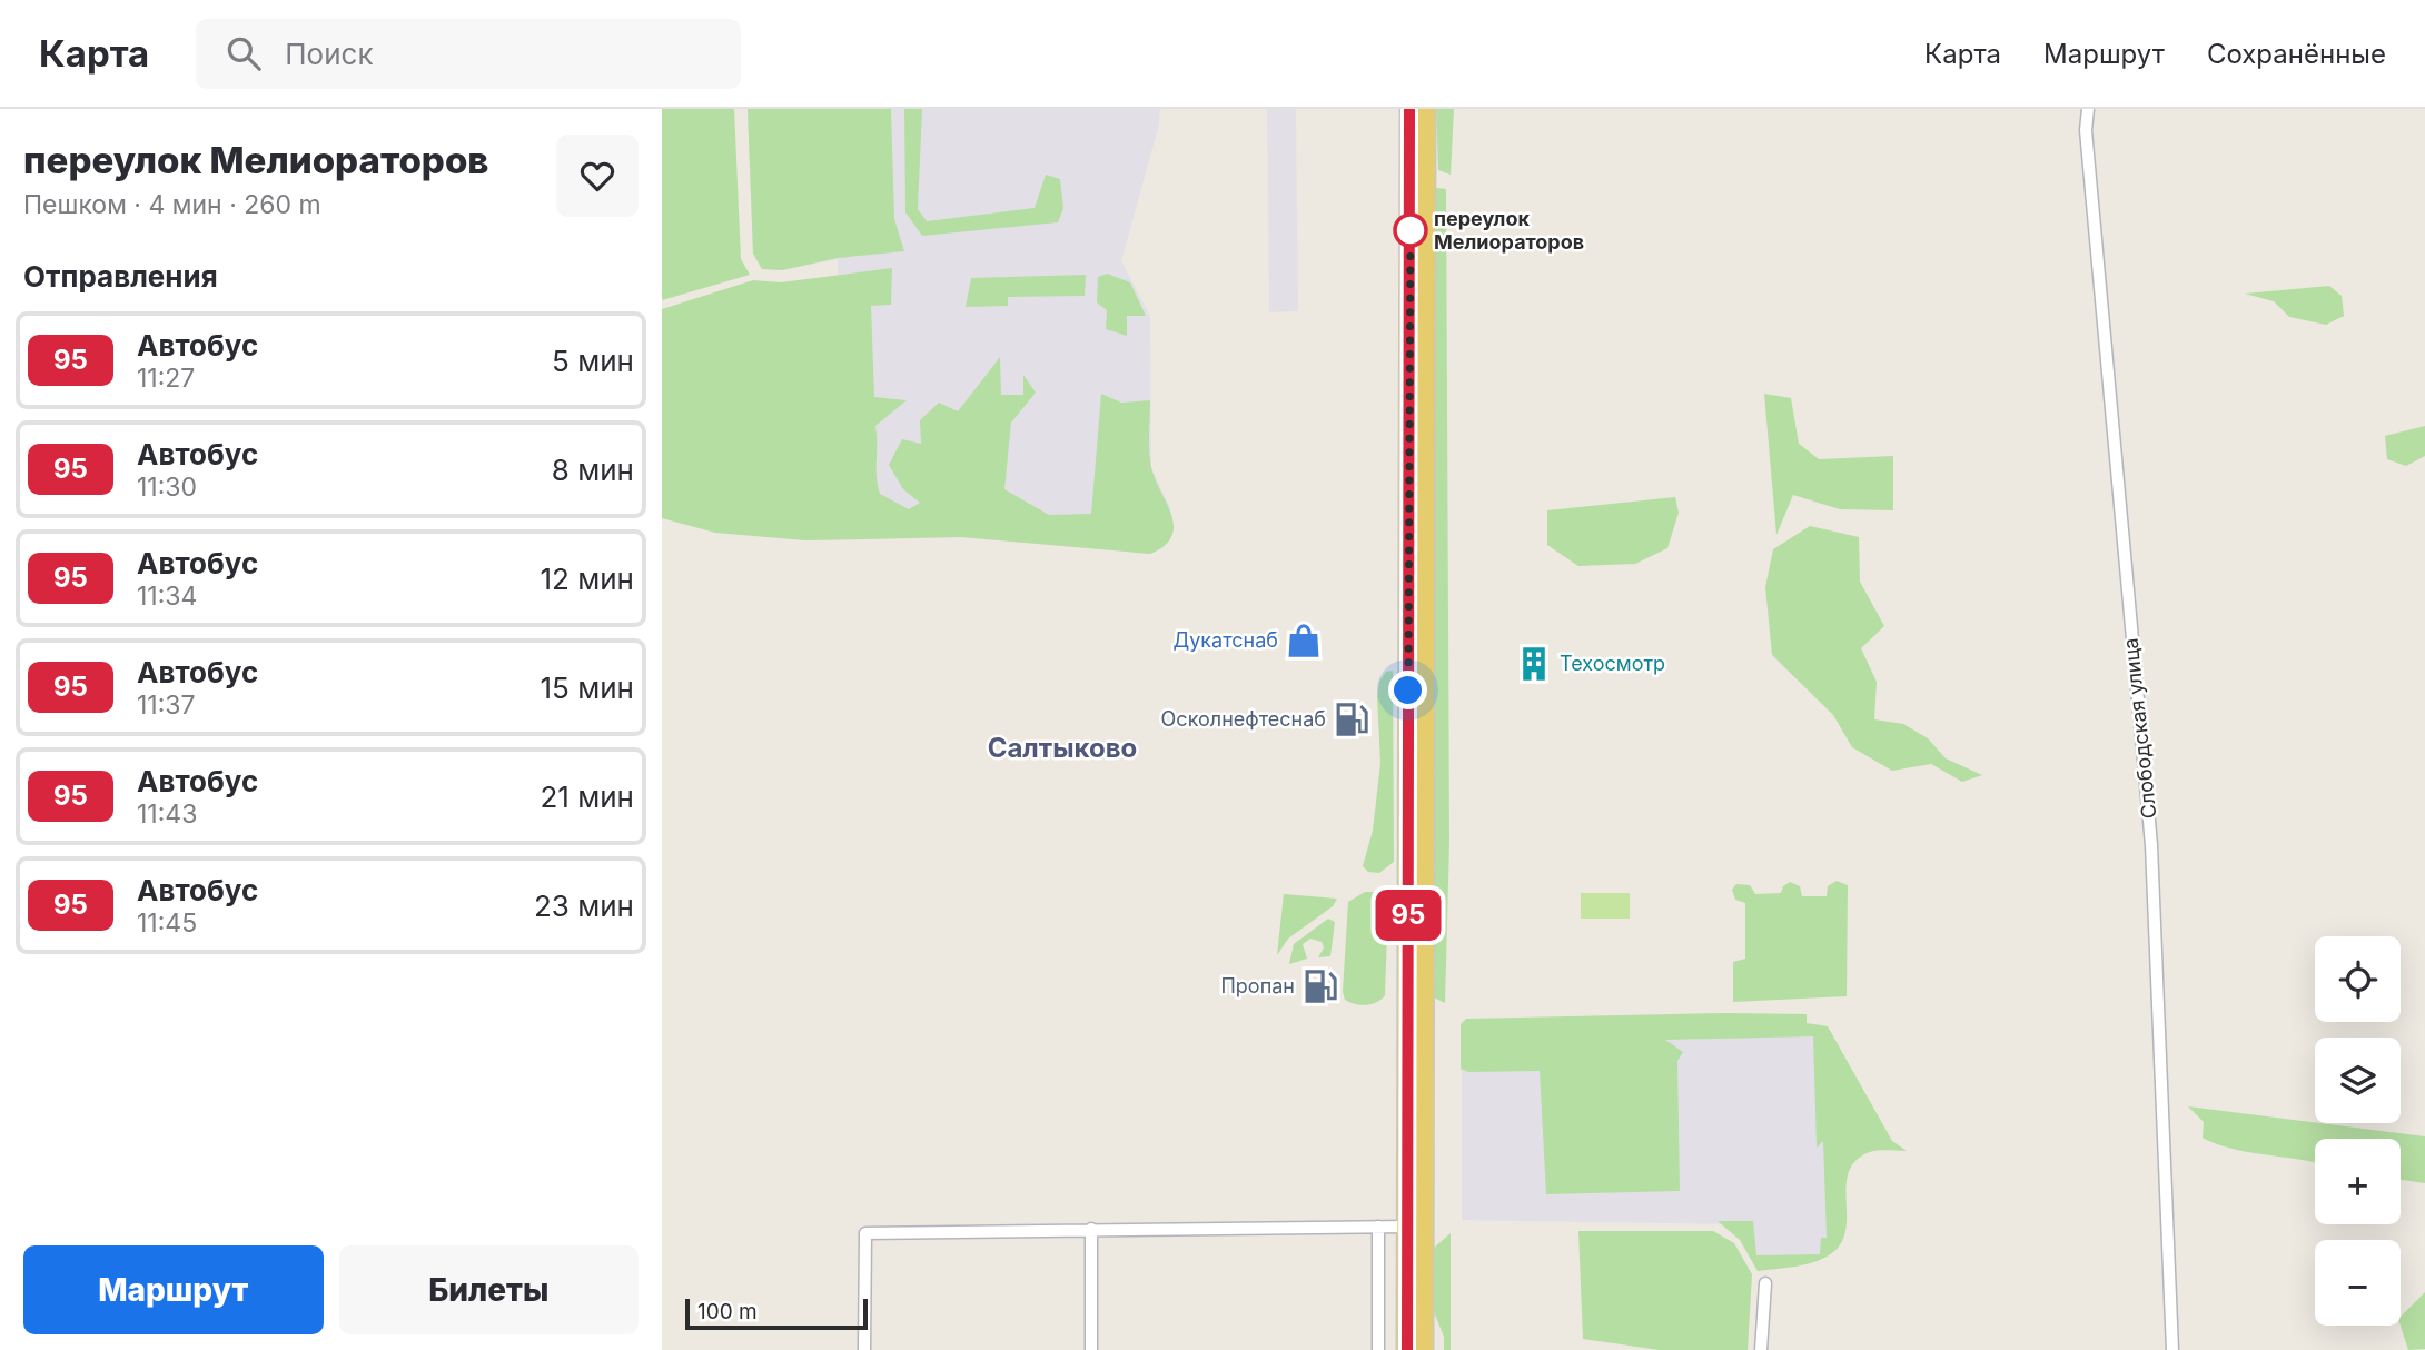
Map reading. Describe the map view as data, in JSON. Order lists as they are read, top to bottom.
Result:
{
  "streets": {
    "street": ["Слободская улица"]
  },
  "districts": ["Салтыково"],
  "places": {
    "other": ["переулок Мелиораторов"],
    "shop": ["Дукатснаб"],
    "building": ["Техосмотр"],
    "fuel station": ["Осколнефтеснаб", "Пропан"]
  },
  "lines": ["bus line 95"],
  "scale_bar": "100 m",
  "page": {
    "header": "Карта",
    "search": "Поиск",
    "nav": ["Карта", "Маршрут", "Сохранённые"],
    "heading": [
      ["переулок Мелиораторов", "Пешком · 4 мин · 260 m"],
      "Отправления"
    ],
    "on_map": "95",
    "list": [
      {
        "mark": "95",
        "name": "Автобус",
        "note": "11:27",
        "value": "5 мин"
      },
      {
        "mark": "95",
        "name": "Автобус",
        "note": "11:30",
        "value": "8 мин"
      },
      {
        "mark": "95",
        "name": "Автобус",
        "note": "11:34",
        "value": "12 мин"
      },
      {
        "mark": "95",
        "name": "Автобус",
        "note": "11:37",
        "value": "15 мин"
      },
      {
        "mark": "95",
        "name": "Автобус",
        "note": "11:43",
        "value": "21 мин"
      },
      {
        "mark": "95",
        "name": "Автобус",
        "note": "11:45",
        "value": "23 мин"
      }
    ],
    "map_buttons": ["+", "−"],
    "buttons": ["Маршрут", "Билеты"],
    "scale": "100 m"
  }
}
